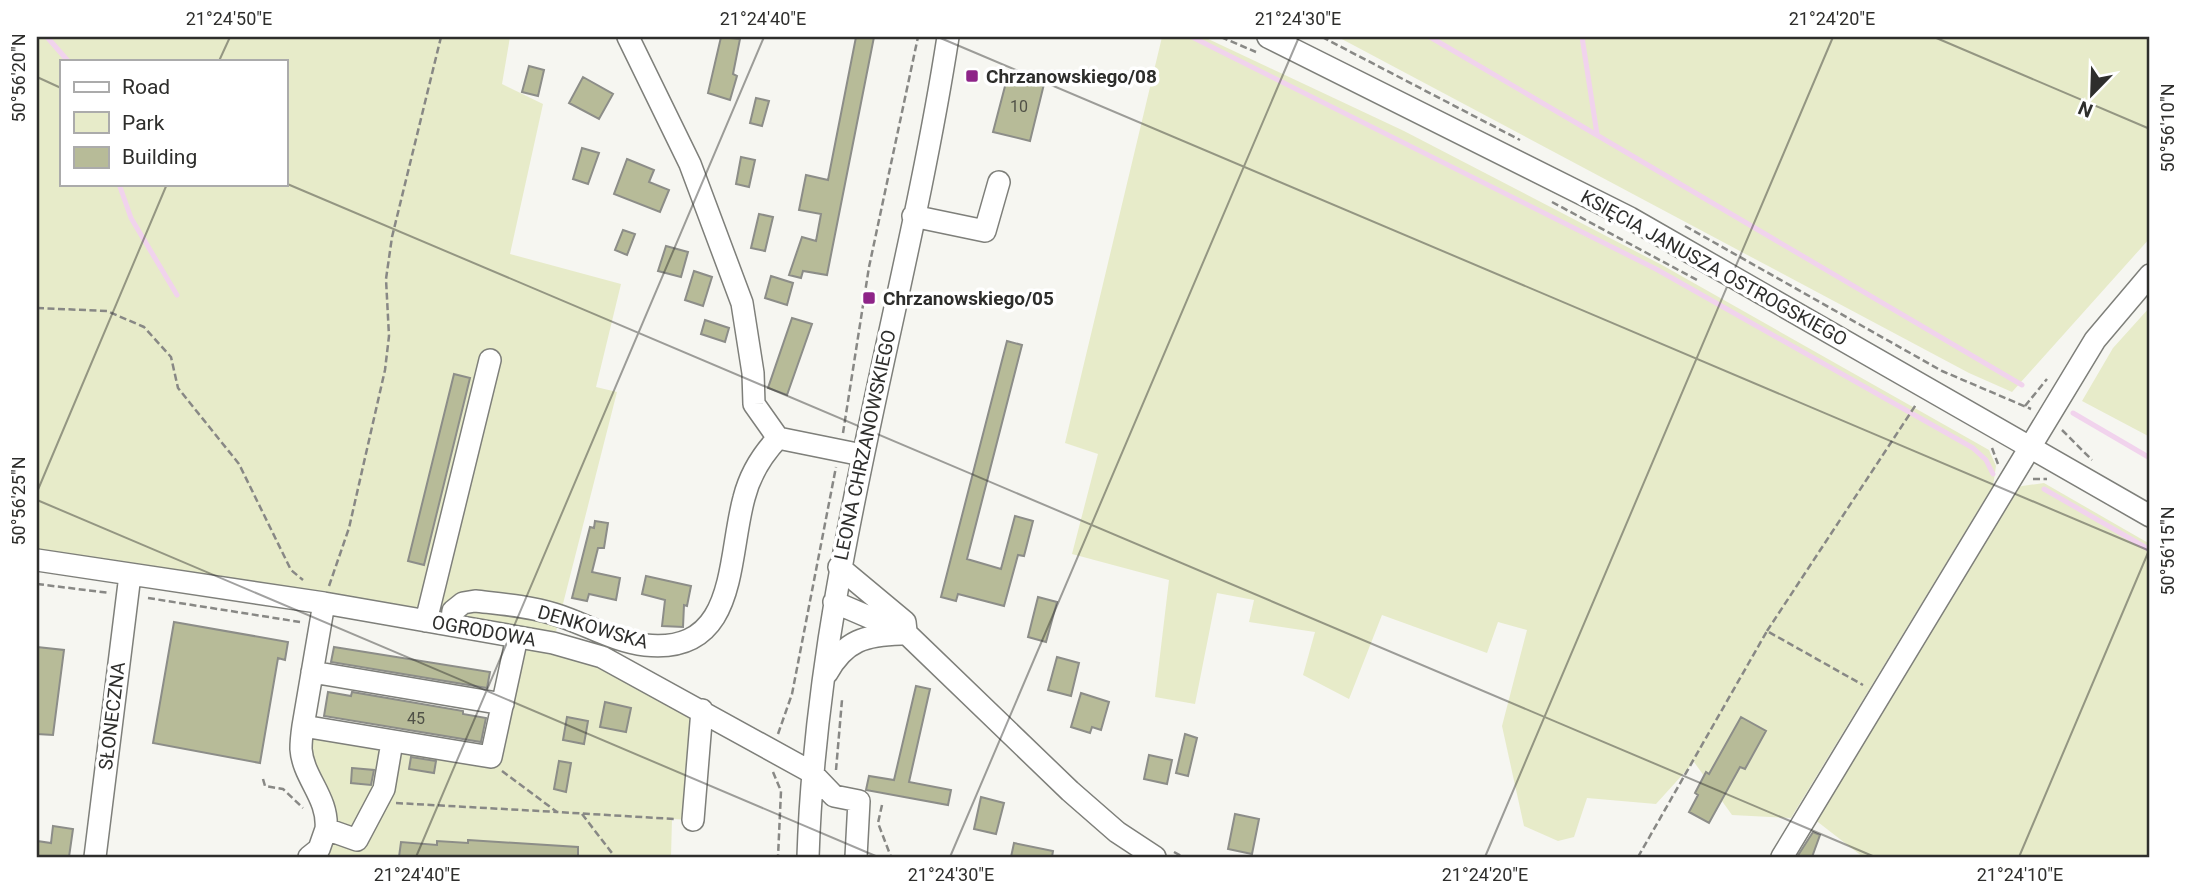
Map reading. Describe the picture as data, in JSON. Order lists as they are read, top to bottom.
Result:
{
  "streets": {
    "street": [
      "KSIĘCIA JANUSZA OSTROGSKIEGO",
      "LEONA CHRZANOWSKIEGO",
      "DENKOWSKA",
      "OGRODOWA",
      "SŁONECZNA"
    ]
  },
  "crossings": [
    ["LEONA CHRZANOWSKIEGO", "OGRODOWA"],
    ["DENKOWSKA", "OGRODOWA"],
    ["OGRODOWA", "SŁONECZNA"]
  ],
  "places": {
    "transit": ["Chrzanowskiego/08", "Chrzanowskiego/05"]
  },
  "house_numbers": ["10", "45"],
  "legend": ["Road", "Park", "Building"],
  "north": "bottom left",
  "coordinates": [
    "21°24'50\"E",
    "21°24'40\"E",
    "21°24'30\"E",
    "21°24'20\"E",
    "50°56'20\"N",
    "50°56'10\"N",
    "50°56'25\"N",
    "50°56'15\"N",
    "21°24'10\"E"
  ]
}
